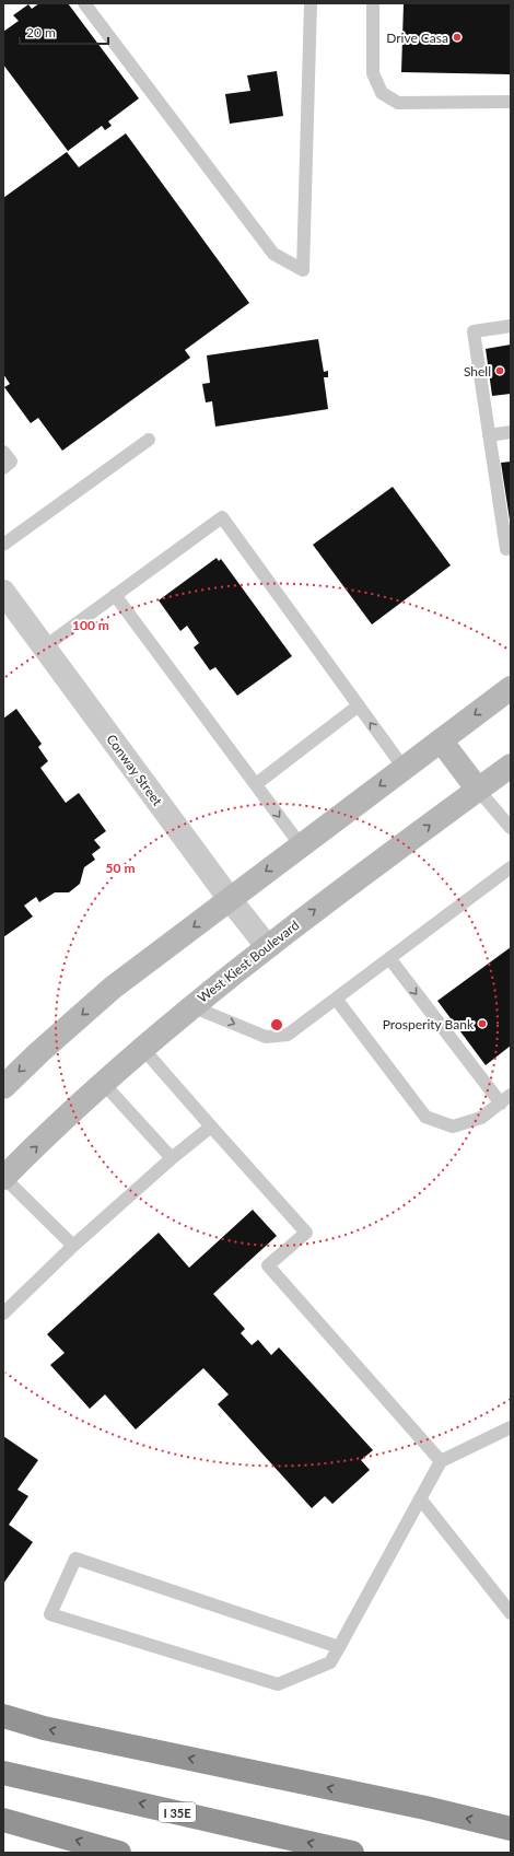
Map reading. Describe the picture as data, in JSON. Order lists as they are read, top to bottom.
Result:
{
  "streets": {
    "highway": ["I 35E"],
    "main road": ["West Kiest Boulevard"],
    "street": ["Conway Street"]
  },
  "crossings": [
    ["Conway Street", "West Kiest Boulevard"]
  ],
  "places": ["Drive Casa", "Shell", "Prosperity Bank"],
  "scale_bar": "20 m",
  "rings": ["100 m", "50 m"]
}
